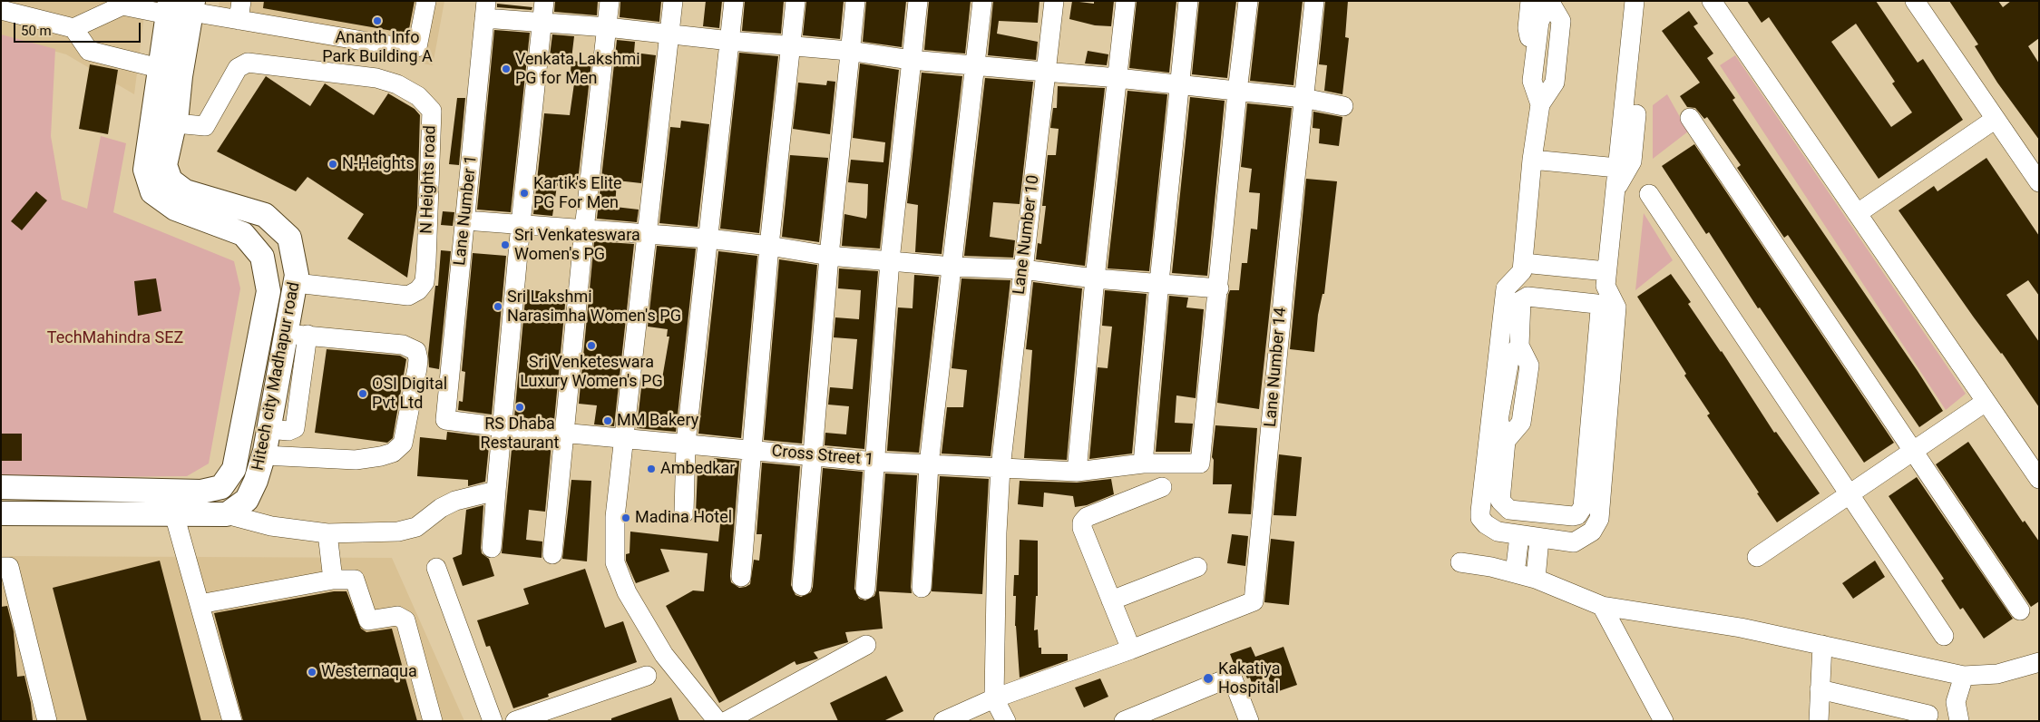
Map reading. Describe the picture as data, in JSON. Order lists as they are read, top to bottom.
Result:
{
  "streets": {
    "main road": ["Hitech city Madhapur road"],
    "street": [
      "N Heights road",
      "Lane Number 1",
      "Lane Number 10",
      "Lane Number 14",
      "Cross Street 1"
    ]
  },
  "crossings": [
    ["N Heights road", "Hitech city Madhapur road"],
    ["Lane Number 1", "Cross Street 1"],
    ["Lane Number 10", "Cross Street 1"]
  ],
  "parks": ["TechMahindra SEZ"],
  "places": [
    "Ananth Info Park Building A",
    "Venkata Lakshmi PG for Men",
    "N-Heights",
    "Kartik's Elite PG For Men",
    "Sri Venkateswara Women's PG",
    "Sri Lakshmi Narasimha Women's PG",
    "Sri Venketeswara Luxury Women's PG",
    "OSI Digital Pvt Ltd",
    "RS Dhaba Restaurant",
    "MM Bakery",
    "Ambedkar",
    "Madina Hotel",
    "Westernaqua",
    "Kakatiya Hospital"
  ],
  "scale_bar": "50 m"
}
